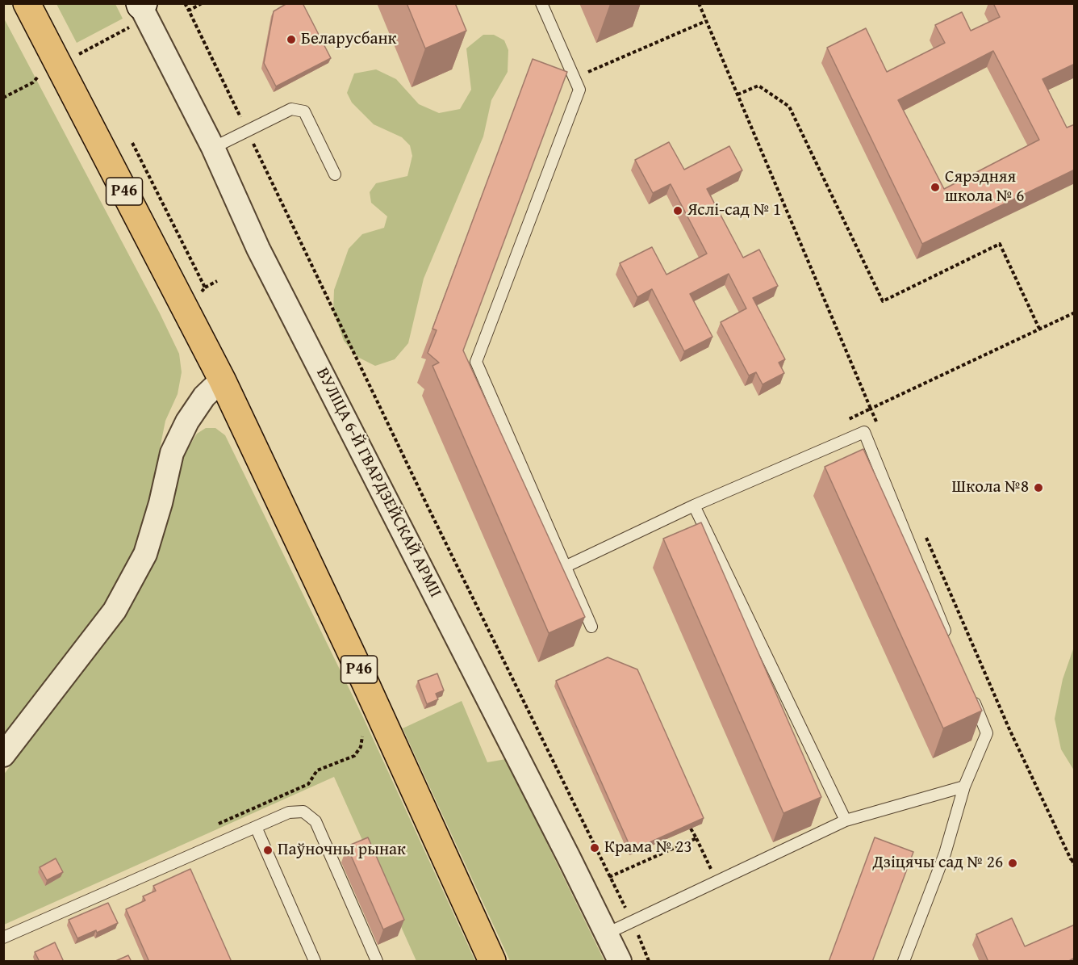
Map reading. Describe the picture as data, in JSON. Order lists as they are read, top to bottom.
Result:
{
  "streets": {
    "main road": ["Р46"],
    "street": ["ВУЛІЦА 6-Й ГВАРДЗЕЙСКАЙ АРМІІ"]
  },
  "places": [
    "Беларусбанк",
    "Сярэдняя школа № 6",
    "Яслі-сад № 1",
    "Школа №8",
    "Крама № 23",
    "Паўночны рынак",
    "Дзіцячы сад № 26"
  ]
}
